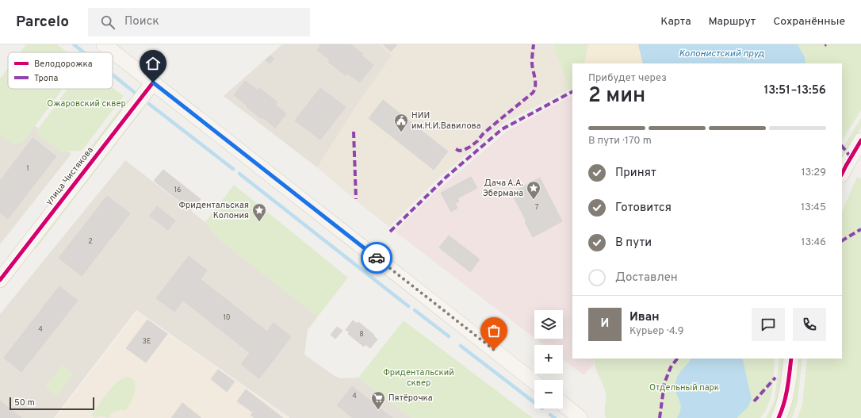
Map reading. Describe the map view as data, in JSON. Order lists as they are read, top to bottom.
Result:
{
  "streets": {
    "main road": ["улица Чистякова"]
  },
  "water": ["Колонистский пруд"],
  "parks": ["Ожаровский сквер", "Фридентальский сквер", "Отдельный парк"],
  "places": {
    "public building": ["НИИ им.Н.И.Вавилова"],
    "place": ["Дача А.А. Эбермана", "Фридентальская Колония"],
    "supermarket": ["Пятёрочка"]
  },
  "house_numbers": [
    "1",
    "16",
    "7",
    "2",
    "10",
    "4",
    "8",
    "3Е",
    "4"
  ],
  "legend": ["Велодорожка", "Тропа"],
  "scale_bar": "50 m",
  "page": {
    "header": "Parcelo",
    "search": "Поиск",
    "nav": ["Карта", "Маршрут", "Сохранённые"],
    "heading": ["2 мин", "Прибудет через", "13:51–13:56"],
    "panel": ["Иван", "Курьер · 4.9"],
    "bar": "В пути · 170 m",
    "list": [
      ["Принят", "13:29"],
      ["Готовится", "13:45"],
      ["В пути", "13:46"],
      "Доставлен"
    ],
    "round": "И",
    "map_buttons": ["+", "−"],
    "scale": "50 m"
  }
}
